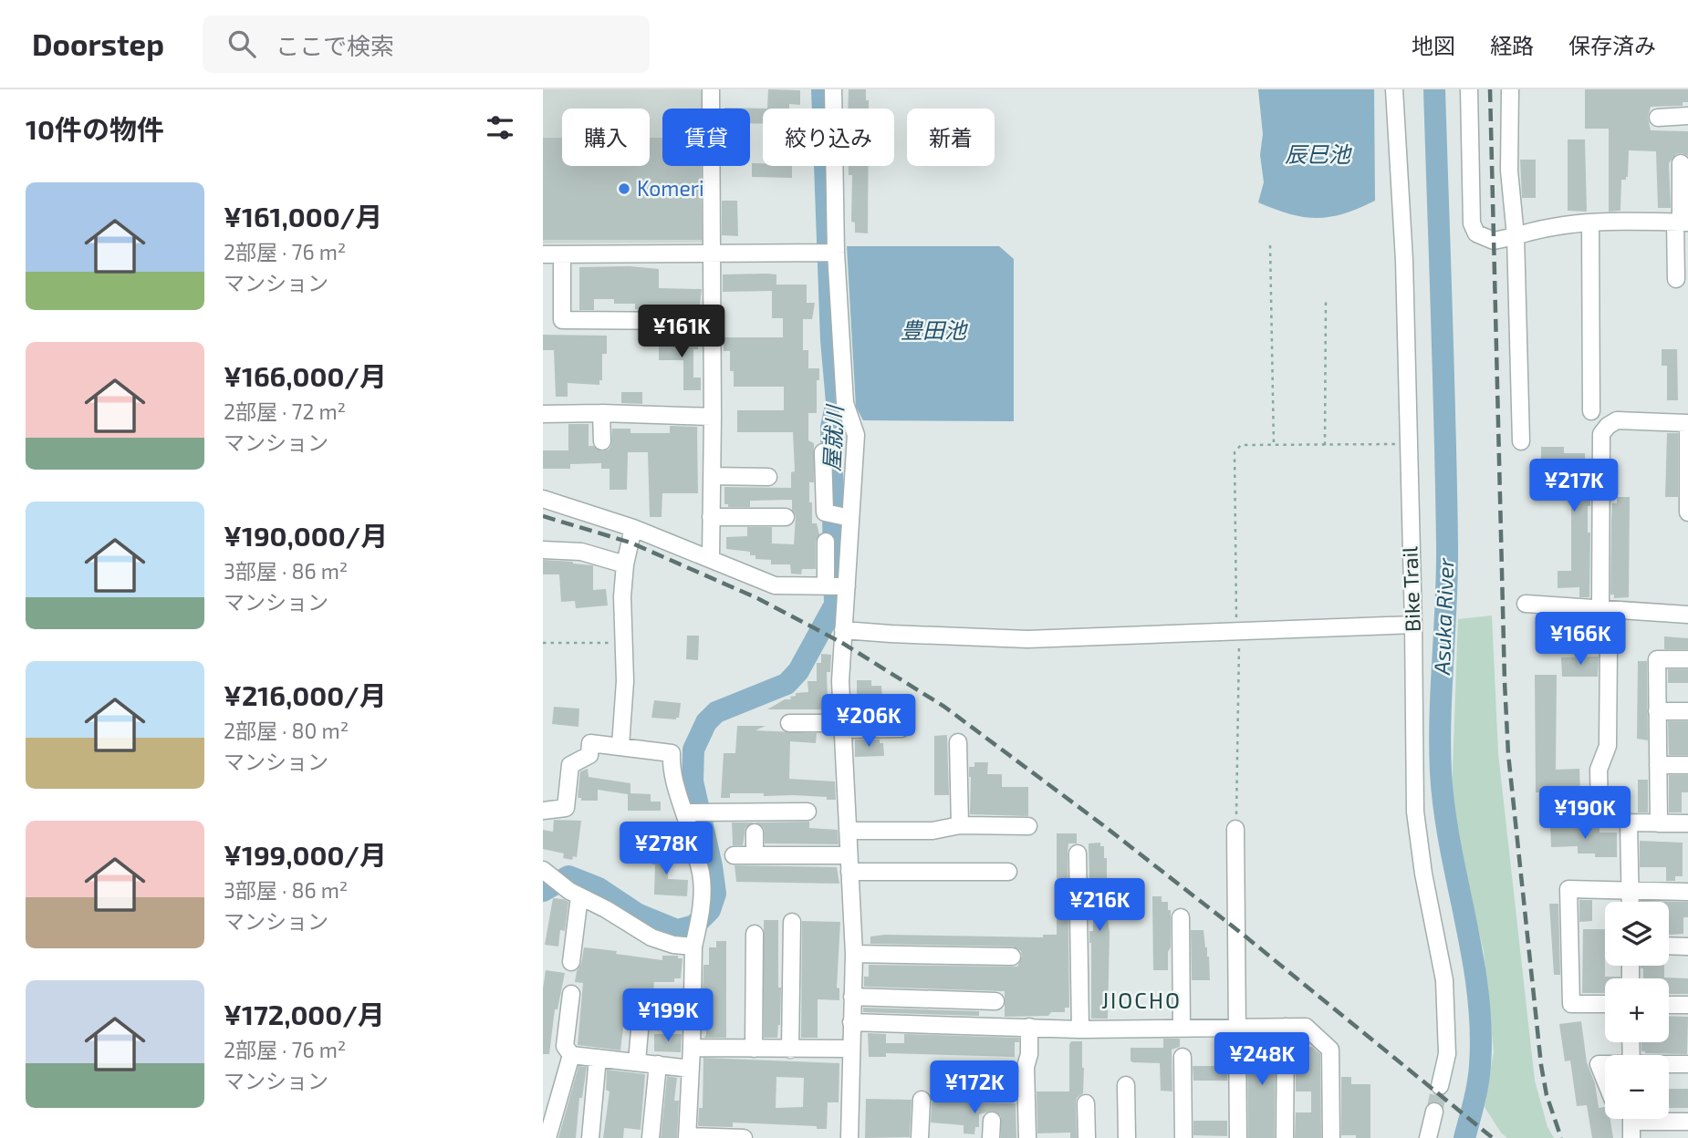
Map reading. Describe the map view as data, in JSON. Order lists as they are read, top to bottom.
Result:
{
  "streets": {
    "street": ["Bike Trail"]
  },
  "districts": ["JIOCHO"],
  "water": [
    "辰巳池",
    "豊田池",
    "屋就川",
    "Asuka River"
  ],
  "places": ["Komeri"],
  "page": {
    "header": "Doorstep",
    "search": "ここで検索",
    "nav": ["地図", "経路", "保存済み"],
    "heading": "10件の物件",
    "chip": [
      "購入",
      "賃貸",
      "絞り込み",
      "新着"
    ],
    "list": [
      {
        "name": "¥161,000/月",
        "note": "2部屋 · 76 m² · マンション"
      },
      {
        "name": "¥166,000/月",
        "note": "2部屋 · 72 m² · マンション"
      },
      {
        "name": "¥190,000/月",
        "note": "3部屋 · 86 m² · マンション"
      },
      {
        "name": "¥216,000/月",
        "note": "2部屋 · 80 m² · マンション"
      },
      {
        "name": "¥199,000/月",
        "note": "3部屋 · 86 m² · マンション"
      },
      {
        "name": "¥172,000/月",
        "note": "2部屋 · 76 m² · マンション"
      }
    ],
    "price": [
      "¥161K",
      "¥217K",
      "¥166K",
      "¥206K",
      "¥190K",
      "¥278K",
      "¥216K",
      "¥199K",
      "¥248K",
      "¥172K"
    ],
    "map_buttons": ["+", "−"]
  }
}
